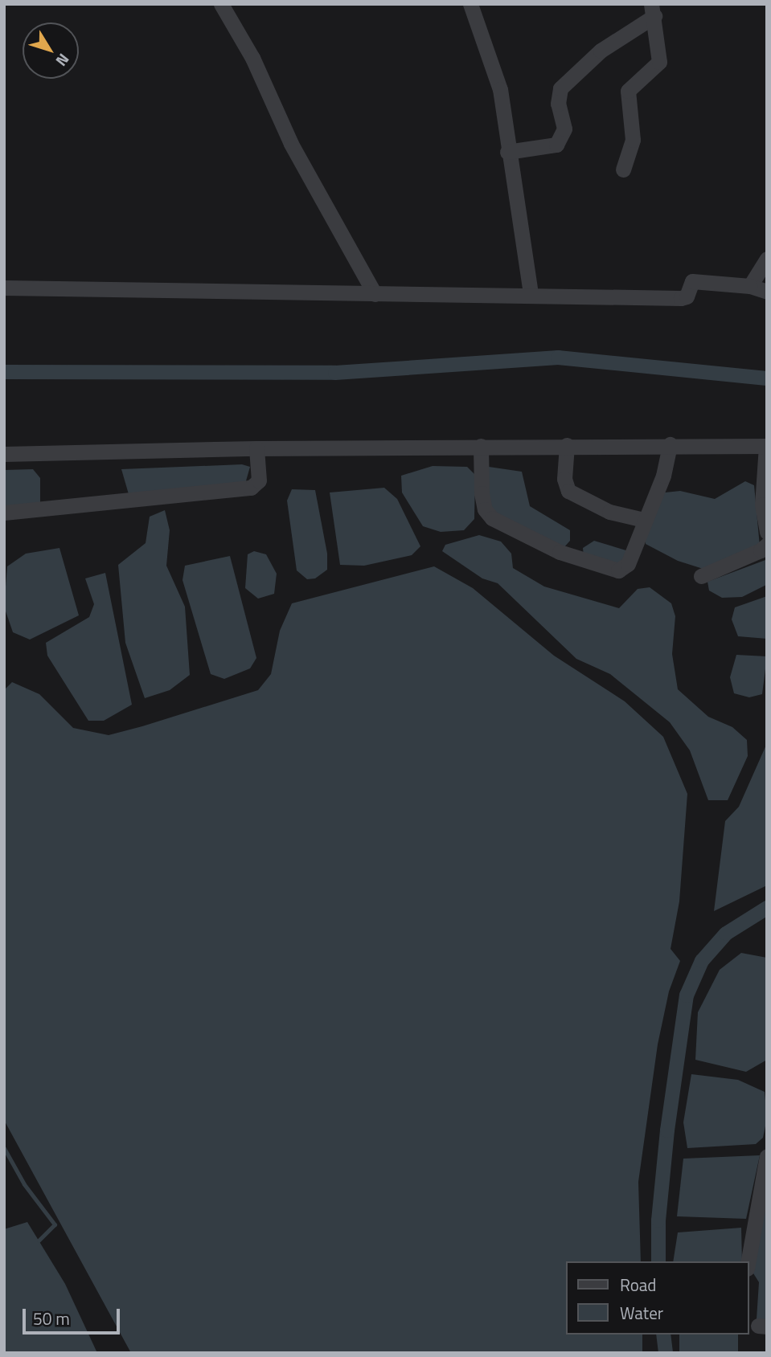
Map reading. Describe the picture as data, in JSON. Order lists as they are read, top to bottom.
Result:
{
  "legend": ["Road", "Water"],
  "scale_bar": "50 m",
  "north": "bottom right"
}
